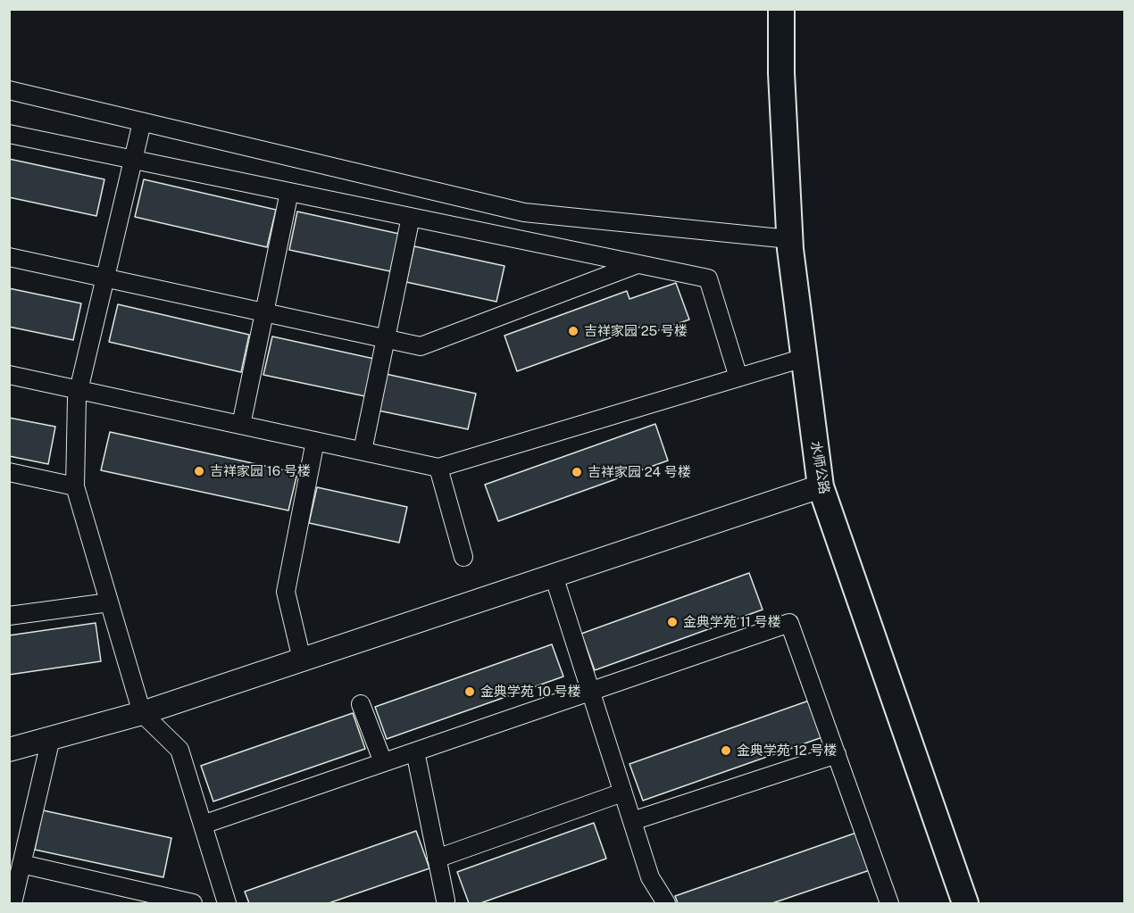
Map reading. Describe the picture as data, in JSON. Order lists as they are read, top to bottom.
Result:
{
  "streets": {
    "main road": ["水师公路"]
  },
  "places": [
    "吉祥家园 25 号楼",
    "吉祥家园 16 号楼",
    "吉祥家园 24 号楼",
    "金典学苑 11 号楼",
    "金典学苑 10 号楼",
    "金典学苑 12 号楼"
  ]
}
